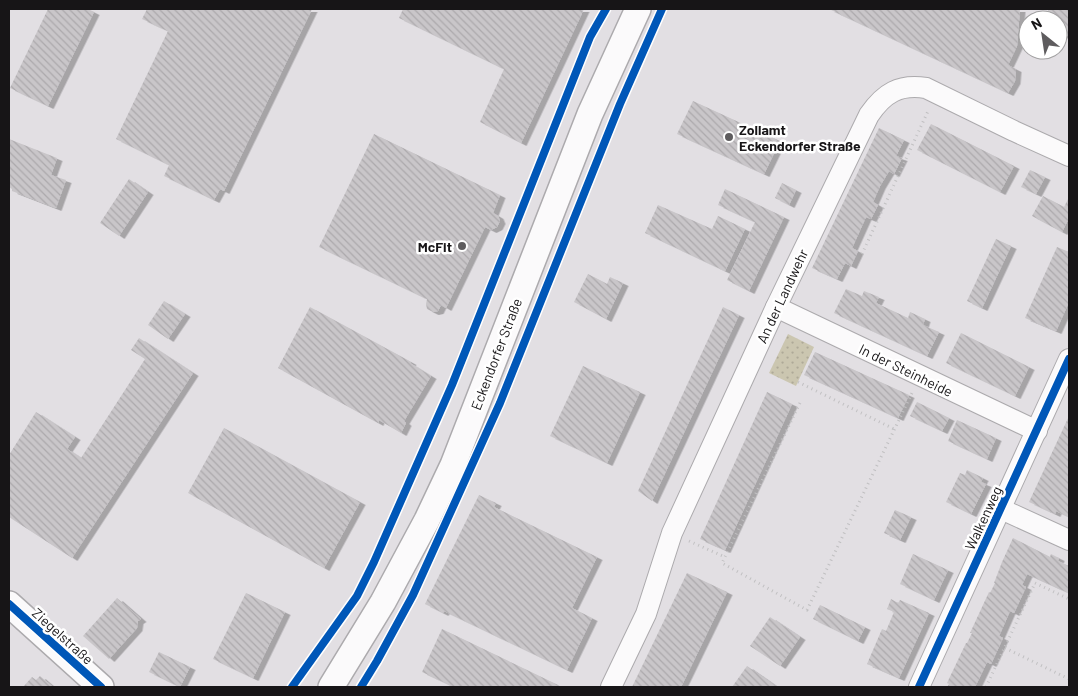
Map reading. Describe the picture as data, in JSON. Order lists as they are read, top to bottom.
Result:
{
  "streets": {
    "street": [
      "An der Landwehr",
      "Eckendorfer Straße",
      "In der Steinheide",
      "Walkenweg",
      "Ziegelstraße"
    ]
  },
  "crossings": [
    ["An der Landwehr", "In der Steinheide"],
    ["In der Steinheide", "Walkenweg"]
  ],
  "places": ["Zollamt Eckendorfer Straße", "McFit"],
  "north": "top left"
}
